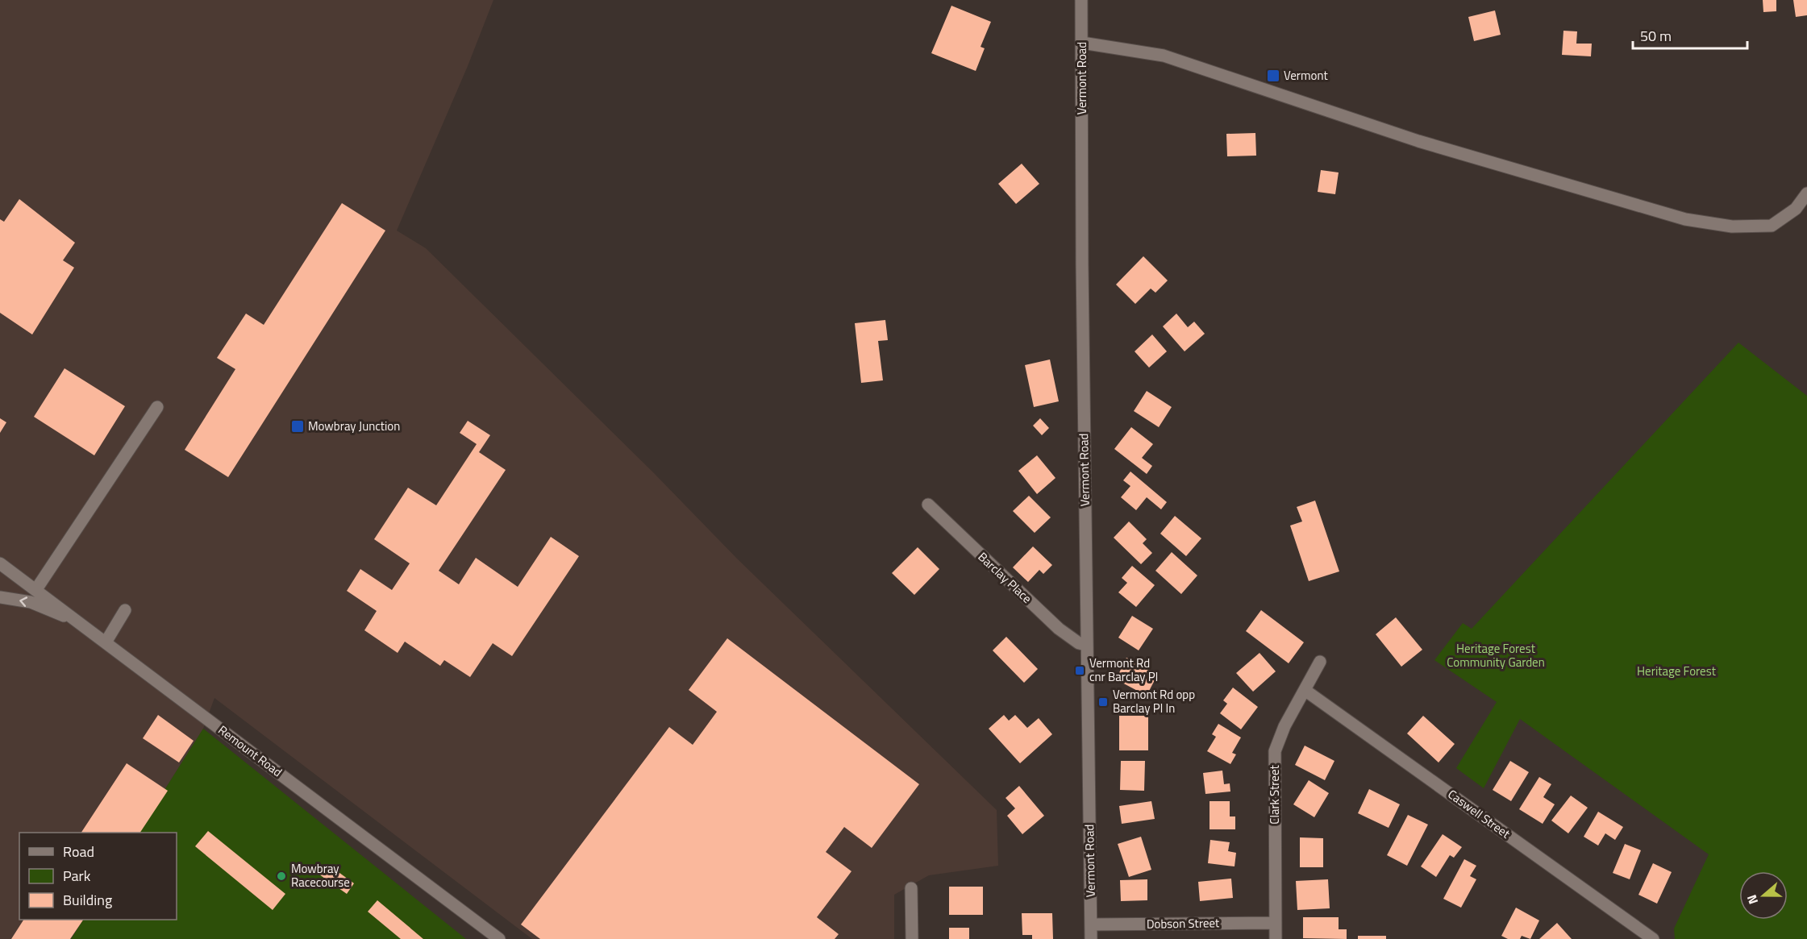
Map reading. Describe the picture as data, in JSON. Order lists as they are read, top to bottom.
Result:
{
  "streets": {
    "street": [
      "Vermont Road",
      "Barclay Place",
      "Remount Road",
      "Clark Street",
      "Caswell Street",
      "Dobson Street"
    ]
  },
  "crossings": [
    ["Vermont Road", "Barclay Place"],
    ["Vermont Road", "Dobson Street"],
    ["Clark Street", "Caswell Street"],
    ["Clark Street", "Dobson Street"]
  ],
  "parks": ["Heritage Forest Community Garden", "Heritage Forest"],
  "places": {
    "transit": [
      "Vermont",
      "Mowbray Junction",
      "Vermont Rd cnr Barclay Pl",
      "Vermont Rd opp Barclay Pl In"
    ],
    "other": ["Mowbray Racecourse"]
  },
  "legend": ["Road", "Park", "Building"],
  "scale_bar": "50 m",
  "north": "left"
}
